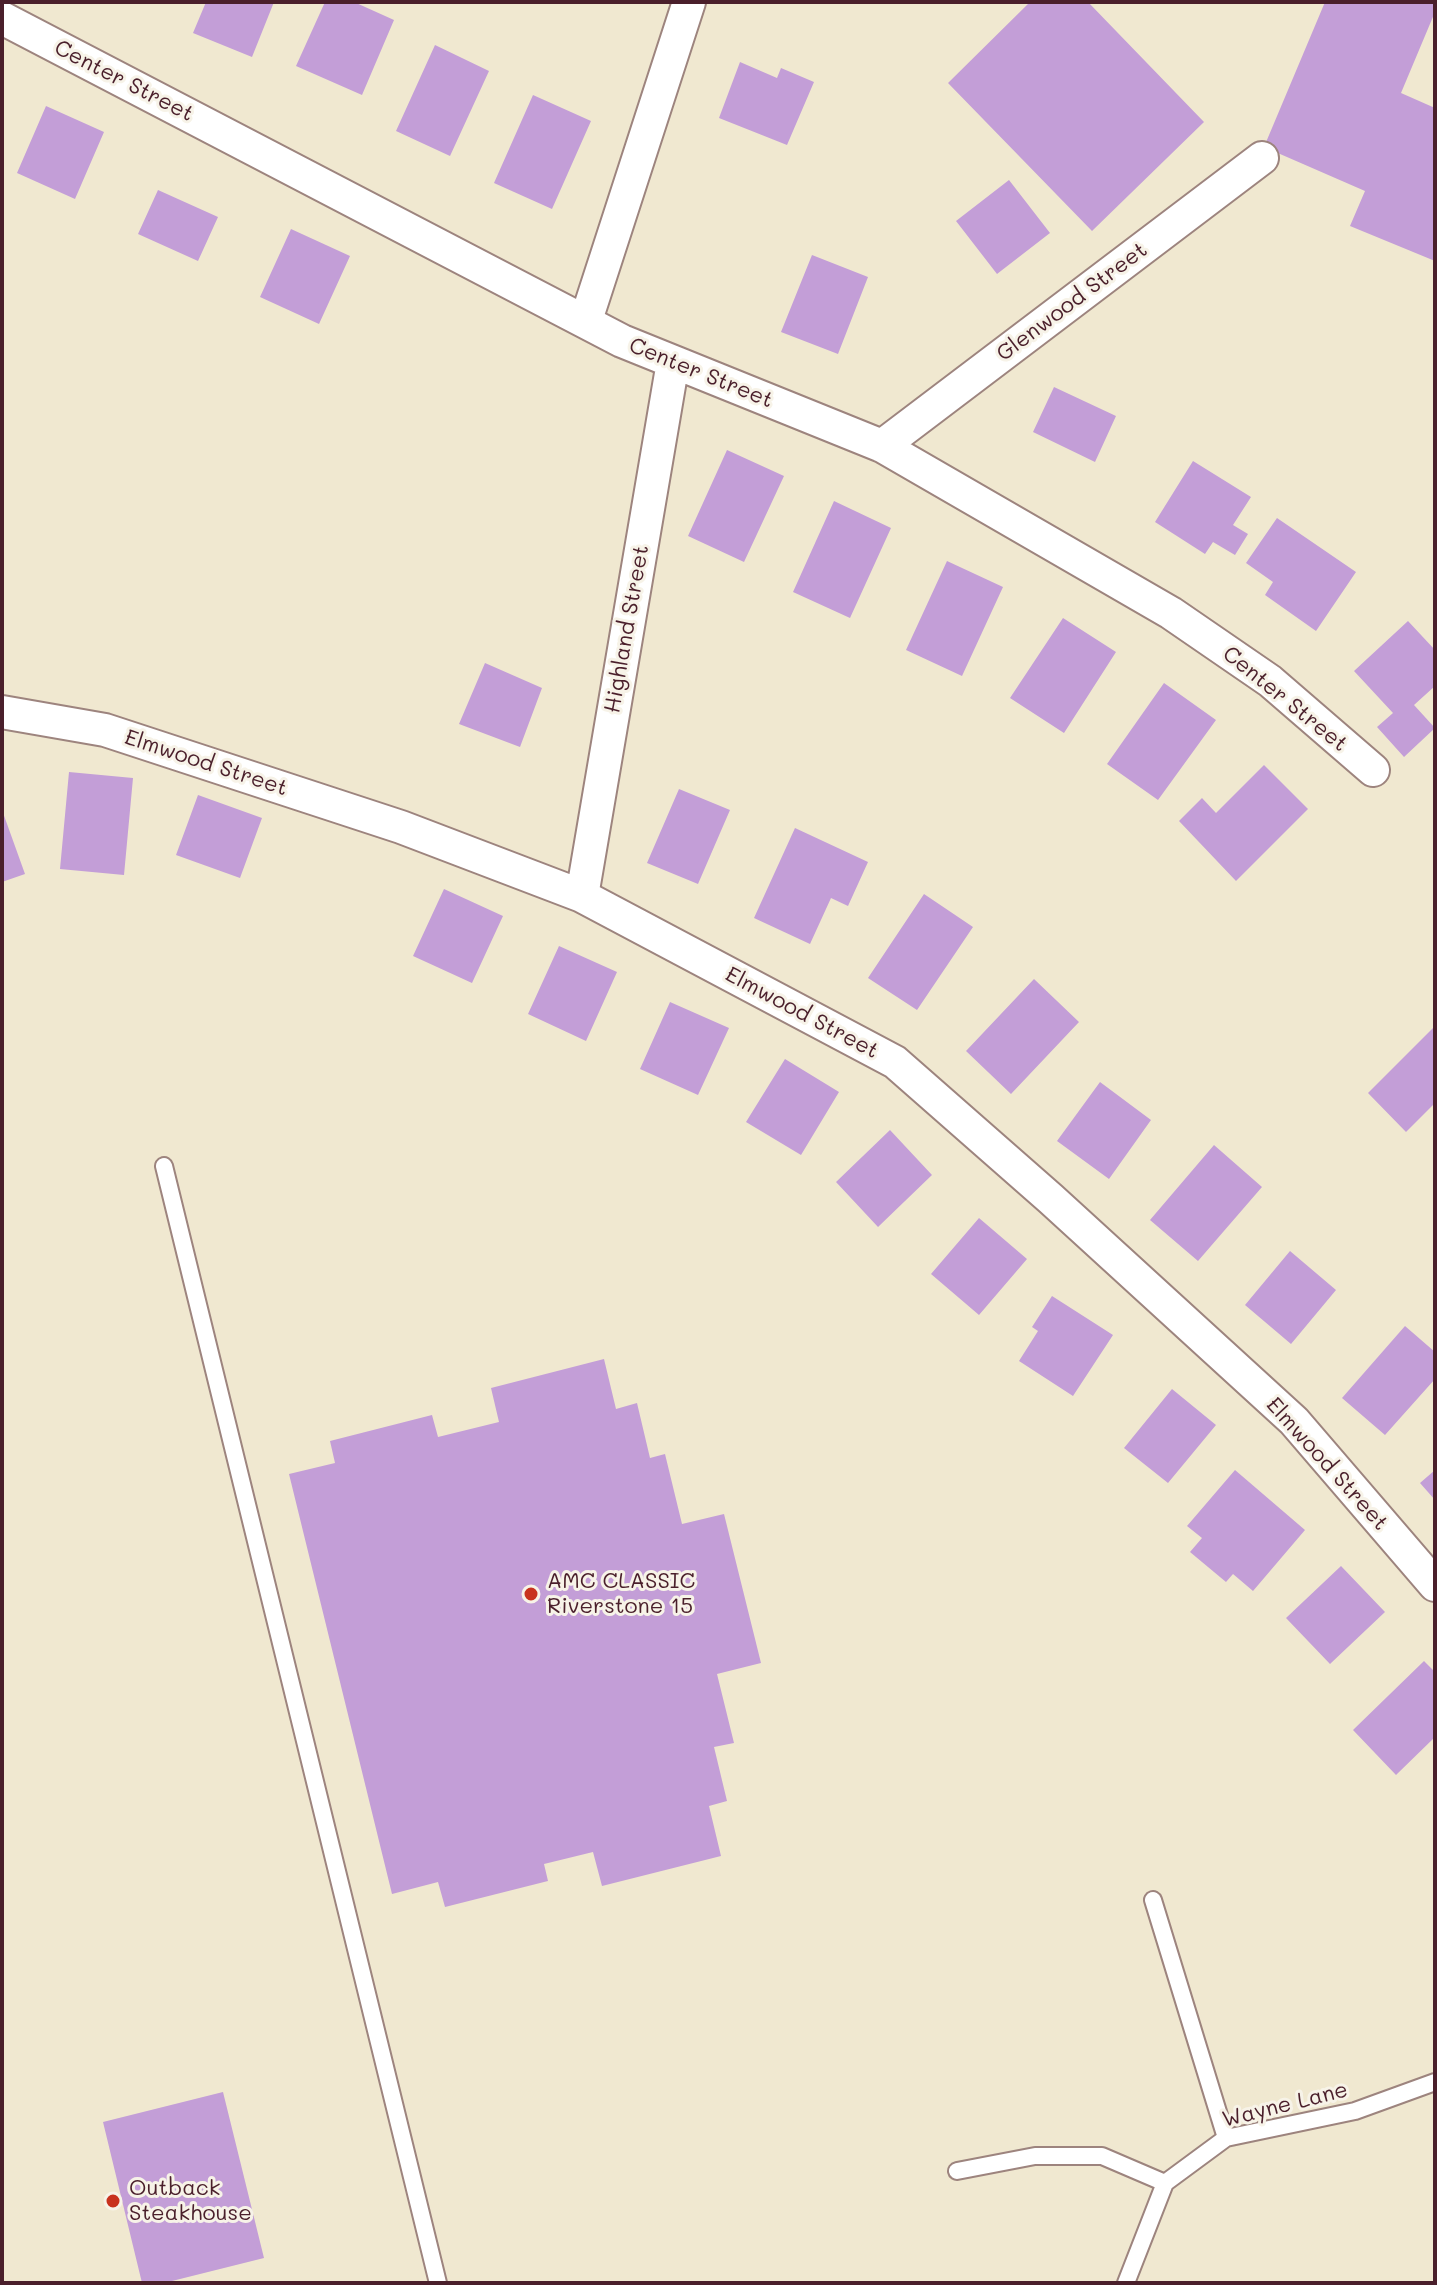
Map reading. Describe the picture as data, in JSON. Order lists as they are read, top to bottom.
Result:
{
  "streets": {
    "street": [
      "Center Street",
      "Glenwood Street",
      "Highland Street",
      "Elmwood Street"
    ],
    "lane": ["Wayne Lane"]
  },
  "crossings": [
    ["Center Street", "Glenwood Street"],
    ["Center Street", "Highland Street"],
    ["Highland Street", "Elmwood Street"]
  ],
  "places": ["AMC CLASSIC Riverstone 15", "Outback Steakhouse"]
}
